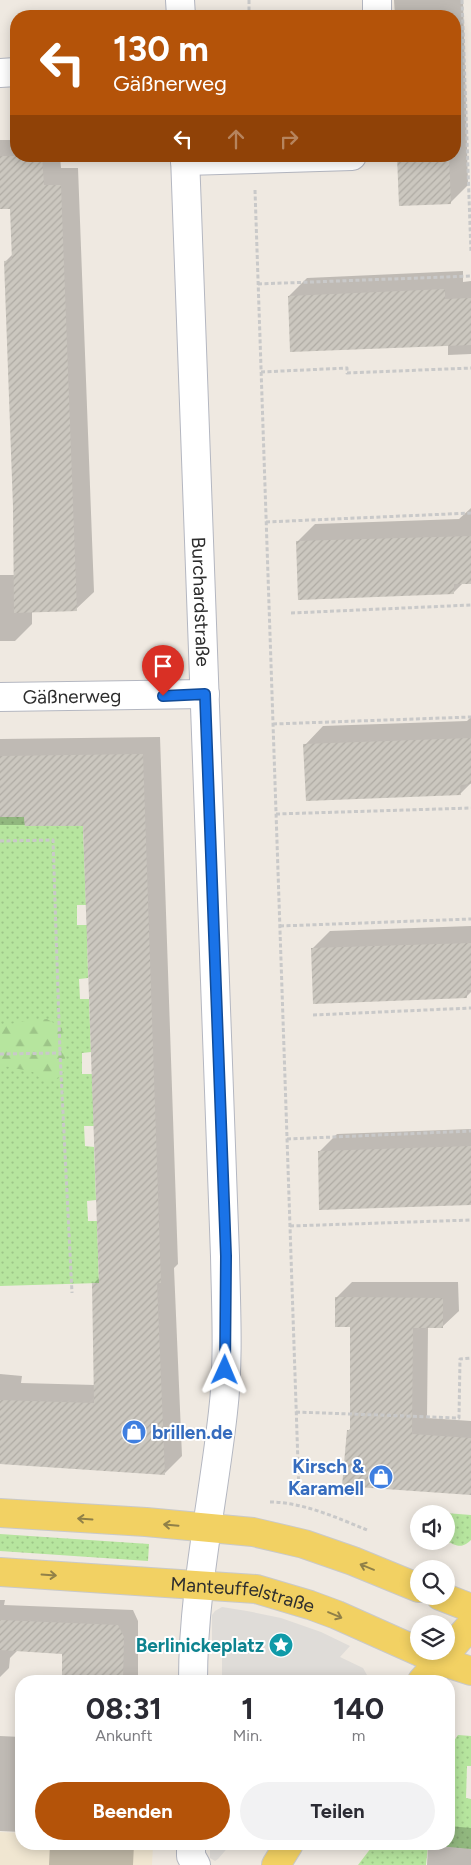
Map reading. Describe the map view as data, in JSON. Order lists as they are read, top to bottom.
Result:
{
  "streets": {
    "main road": ["Manteuffelstraße"],
    "street": ["Burchardstraße", "Gäßnerweg"]
  },
  "crossings": [
    ["Burchardstraße", "Gäßnerweg"],
    ["Burchardstraße", "Manteuffelstraße"]
  ],
  "places": {
    "shop": ["brillen.de", "Kirsch & Karamell"],
    "place": ["Berlinickeplatz"]
  },
  "page": {
    "turn": ["130 m", "Gäßnerweg"],
    "eta": [
      "08:31",
      "Ankunft",
      "1",
      "Min.",
      "140",
      "m"
    ],
    "buttons": ["Beenden", "Teilen"]
  }
}
